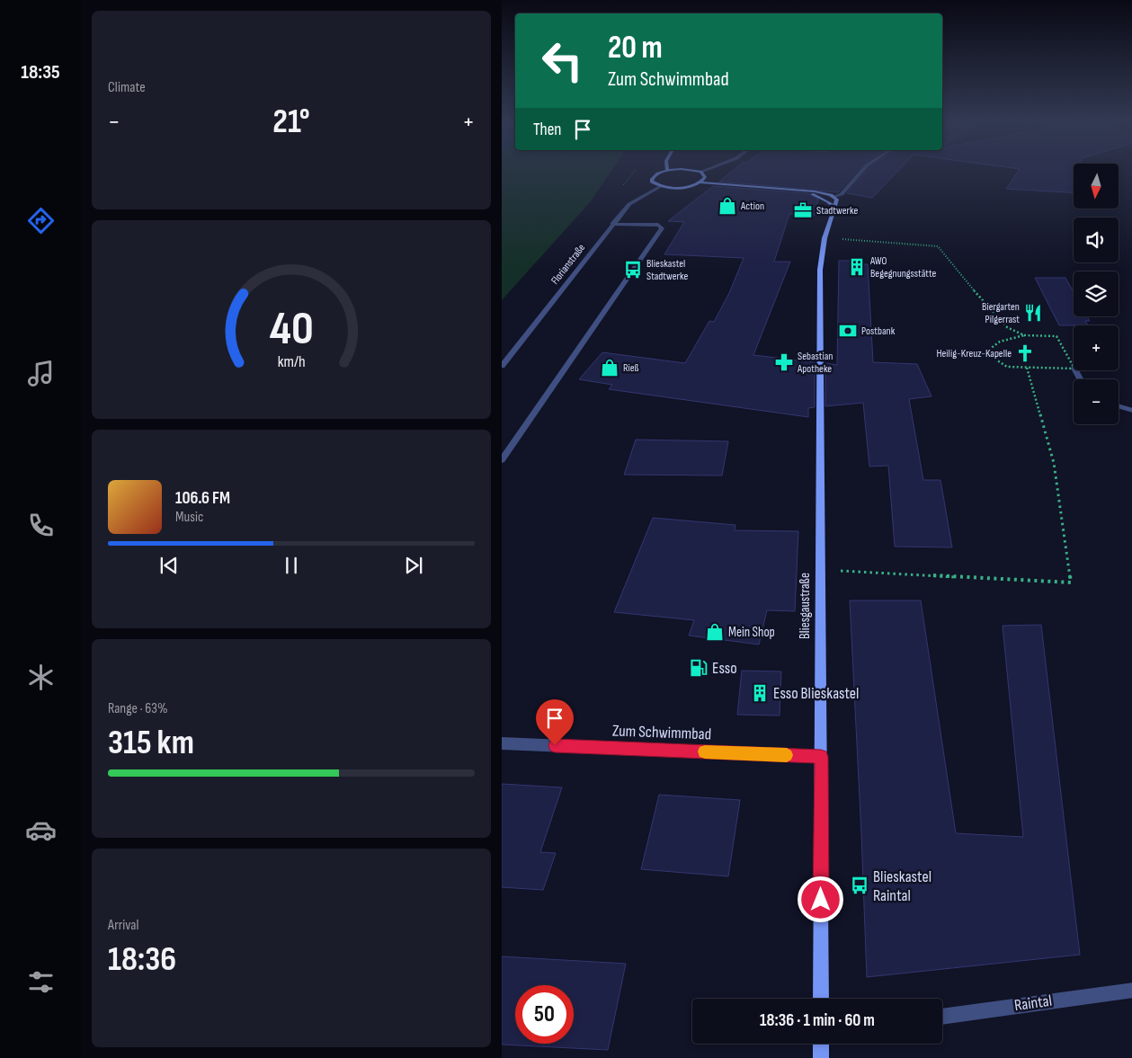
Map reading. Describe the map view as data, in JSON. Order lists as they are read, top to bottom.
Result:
{
  "streets": {
    "main road": ["Bliesgaustraße"],
    "street": ["Florianstraße", "Zum Schwimmbad", "Raintal"]
  },
  "crossings": [
    ["Bliesgaustraße", "Zum Schwimmbad"]
  ],
  "places": {
    "shop": ["Action", "Rieß", "Mein Shop"],
    "office": ["Stadtwerke"],
    "building": ["AWO Begegnungsstätte", "Esso Blieskastel"],
    "bus stop": ["Blieskastel Stadtwerke", "Blieskastel Raintal"],
    "restaurant": ["Biergarten Pilgerrast"],
    "bank": ["Postbank"],
    "church": ["Heilig-Kreuz-Kapelle"],
    "pharmacy": ["Sebastian Apotheke"],
    "fuel station": ["Esso"]
  },
  "north": "bottom",
  "page": {
    "tabs": "18:35",
    "tile": [
      "Climate",
      ["Range · 63%", "315 km"],
      ["Arrival", "18:36"]
    ],
    "turn": ["20 m", "Zum Schwimmbad"],
    "heat": ["−", "21°", "+"],
    "then": "Then",
    "map_buttons": ["+", "−"],
    "song": ["106.6 FM", "Music"],
    "limit": "50",
    "trip": "18:36 · 1 min · 60 m",
    "gauge": ["40", "km/h"]
  }
}
